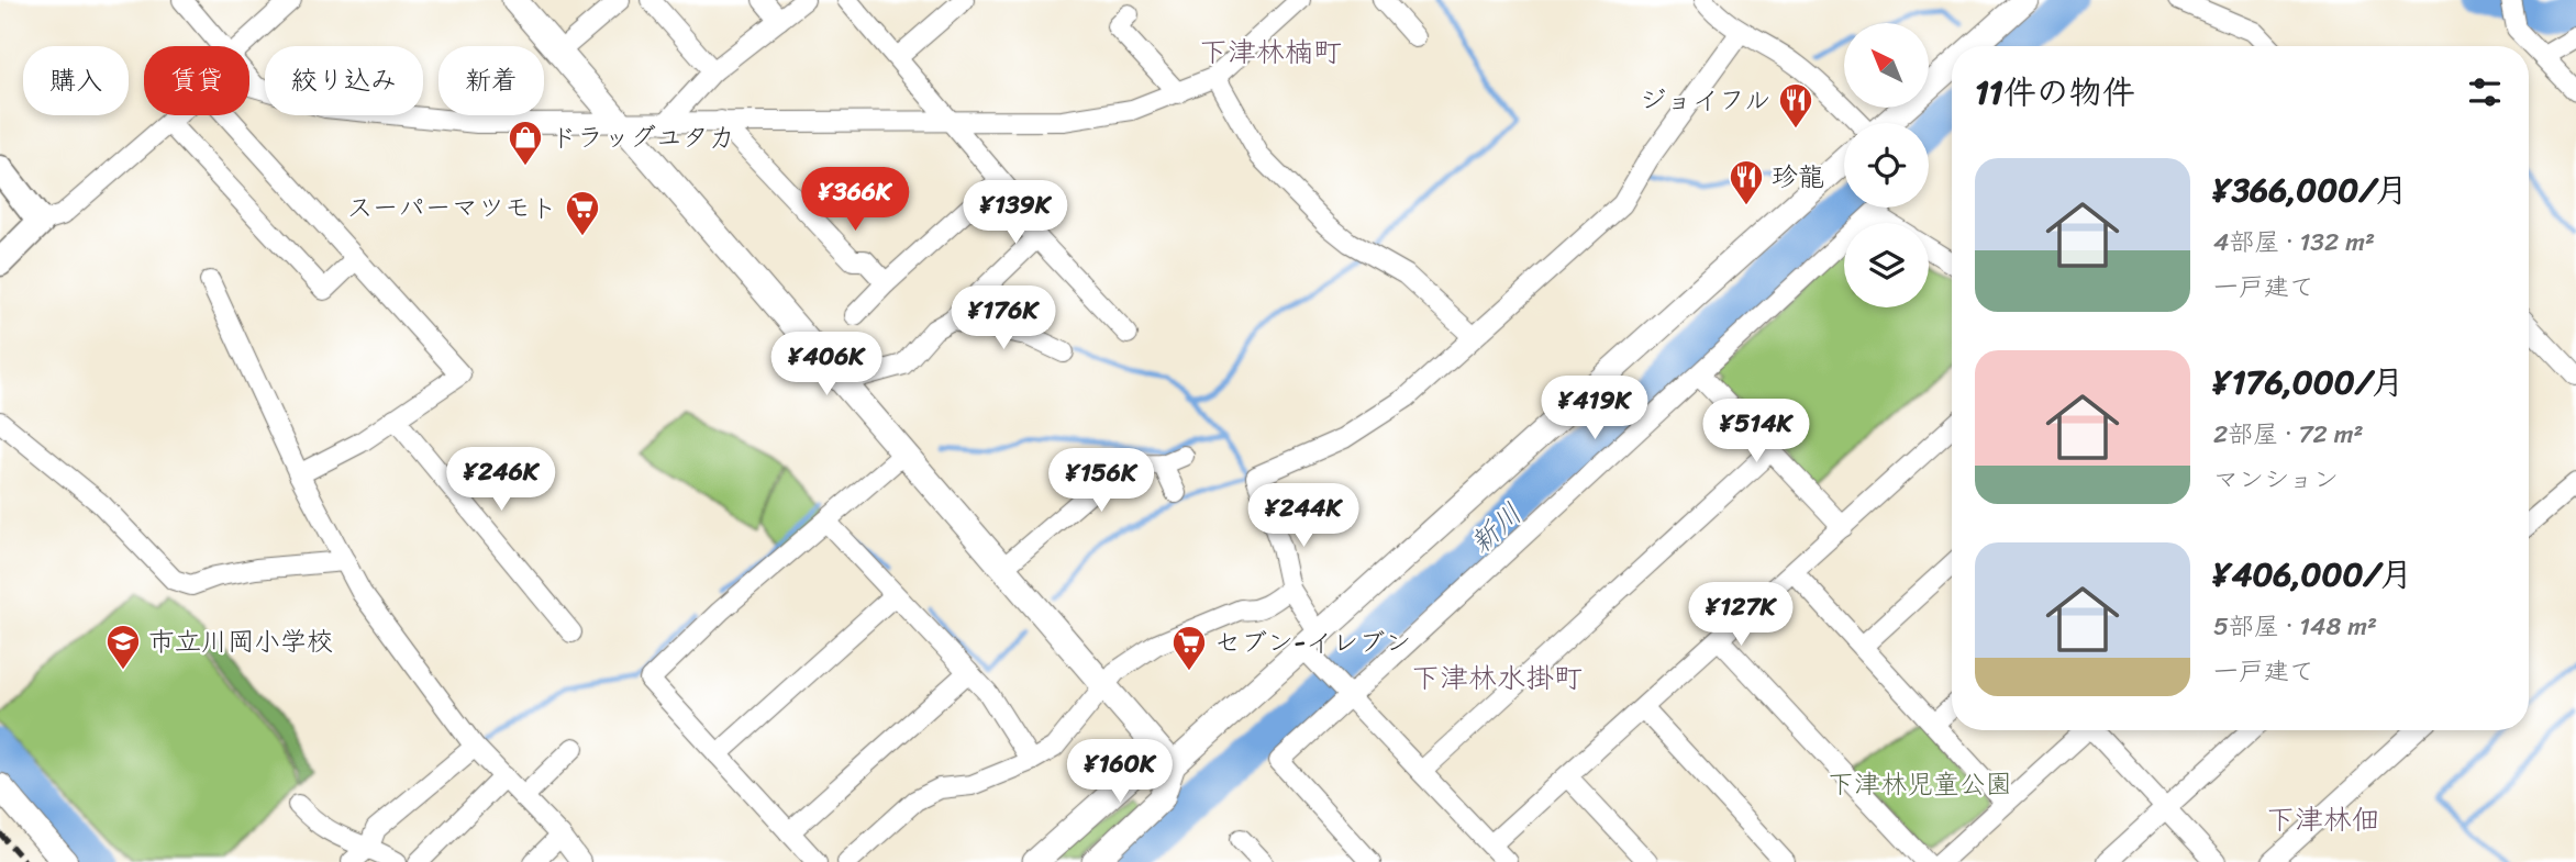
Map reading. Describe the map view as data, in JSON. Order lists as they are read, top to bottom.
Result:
{
  "districts": ["下津林楠町", "下津林水掛町", "下津林佃"],
  "water": ["新川"],
  "parks": ["下津林児童公園"],
  "places": {
    "restaurant": ["ジョイフル", "珍龍"],
    "shop": ["ドラッグユタカ"],
    "supermarket": ["スーパーマツモト", "セブン-イレブン"],
    "school or university": ["市立川岡小学校"]
  },
  "north": "top left",
  "page": {
    "chip": [
      "購入",
      "賃貸",
      "絞り込み",
      "新着"
    ],
    "heading": "11件の物件",
    "list": [
      {
        "name": "¥366,000/月",
        "note": "4部屋 · 132 m² · 一戸建て"
      },
      {
        "name": "¥176,000/月",
        "note": "2部屋 · 72 m² · マンション"
      },
      {
        "name": "¥406,000/月",
        "note": "5部屋 · 148 m² · 一戸建て"
      }
    ],
    "price": [
      "¥366K",
      "¥139K",
      "¥176K",
      "¥406K",
      "¥419K",
      "¥514K",
      "¥246K",
      "¥156K",
      "¥244K",
      "¥127K",
      "¥160K"
    ]
  }
}
